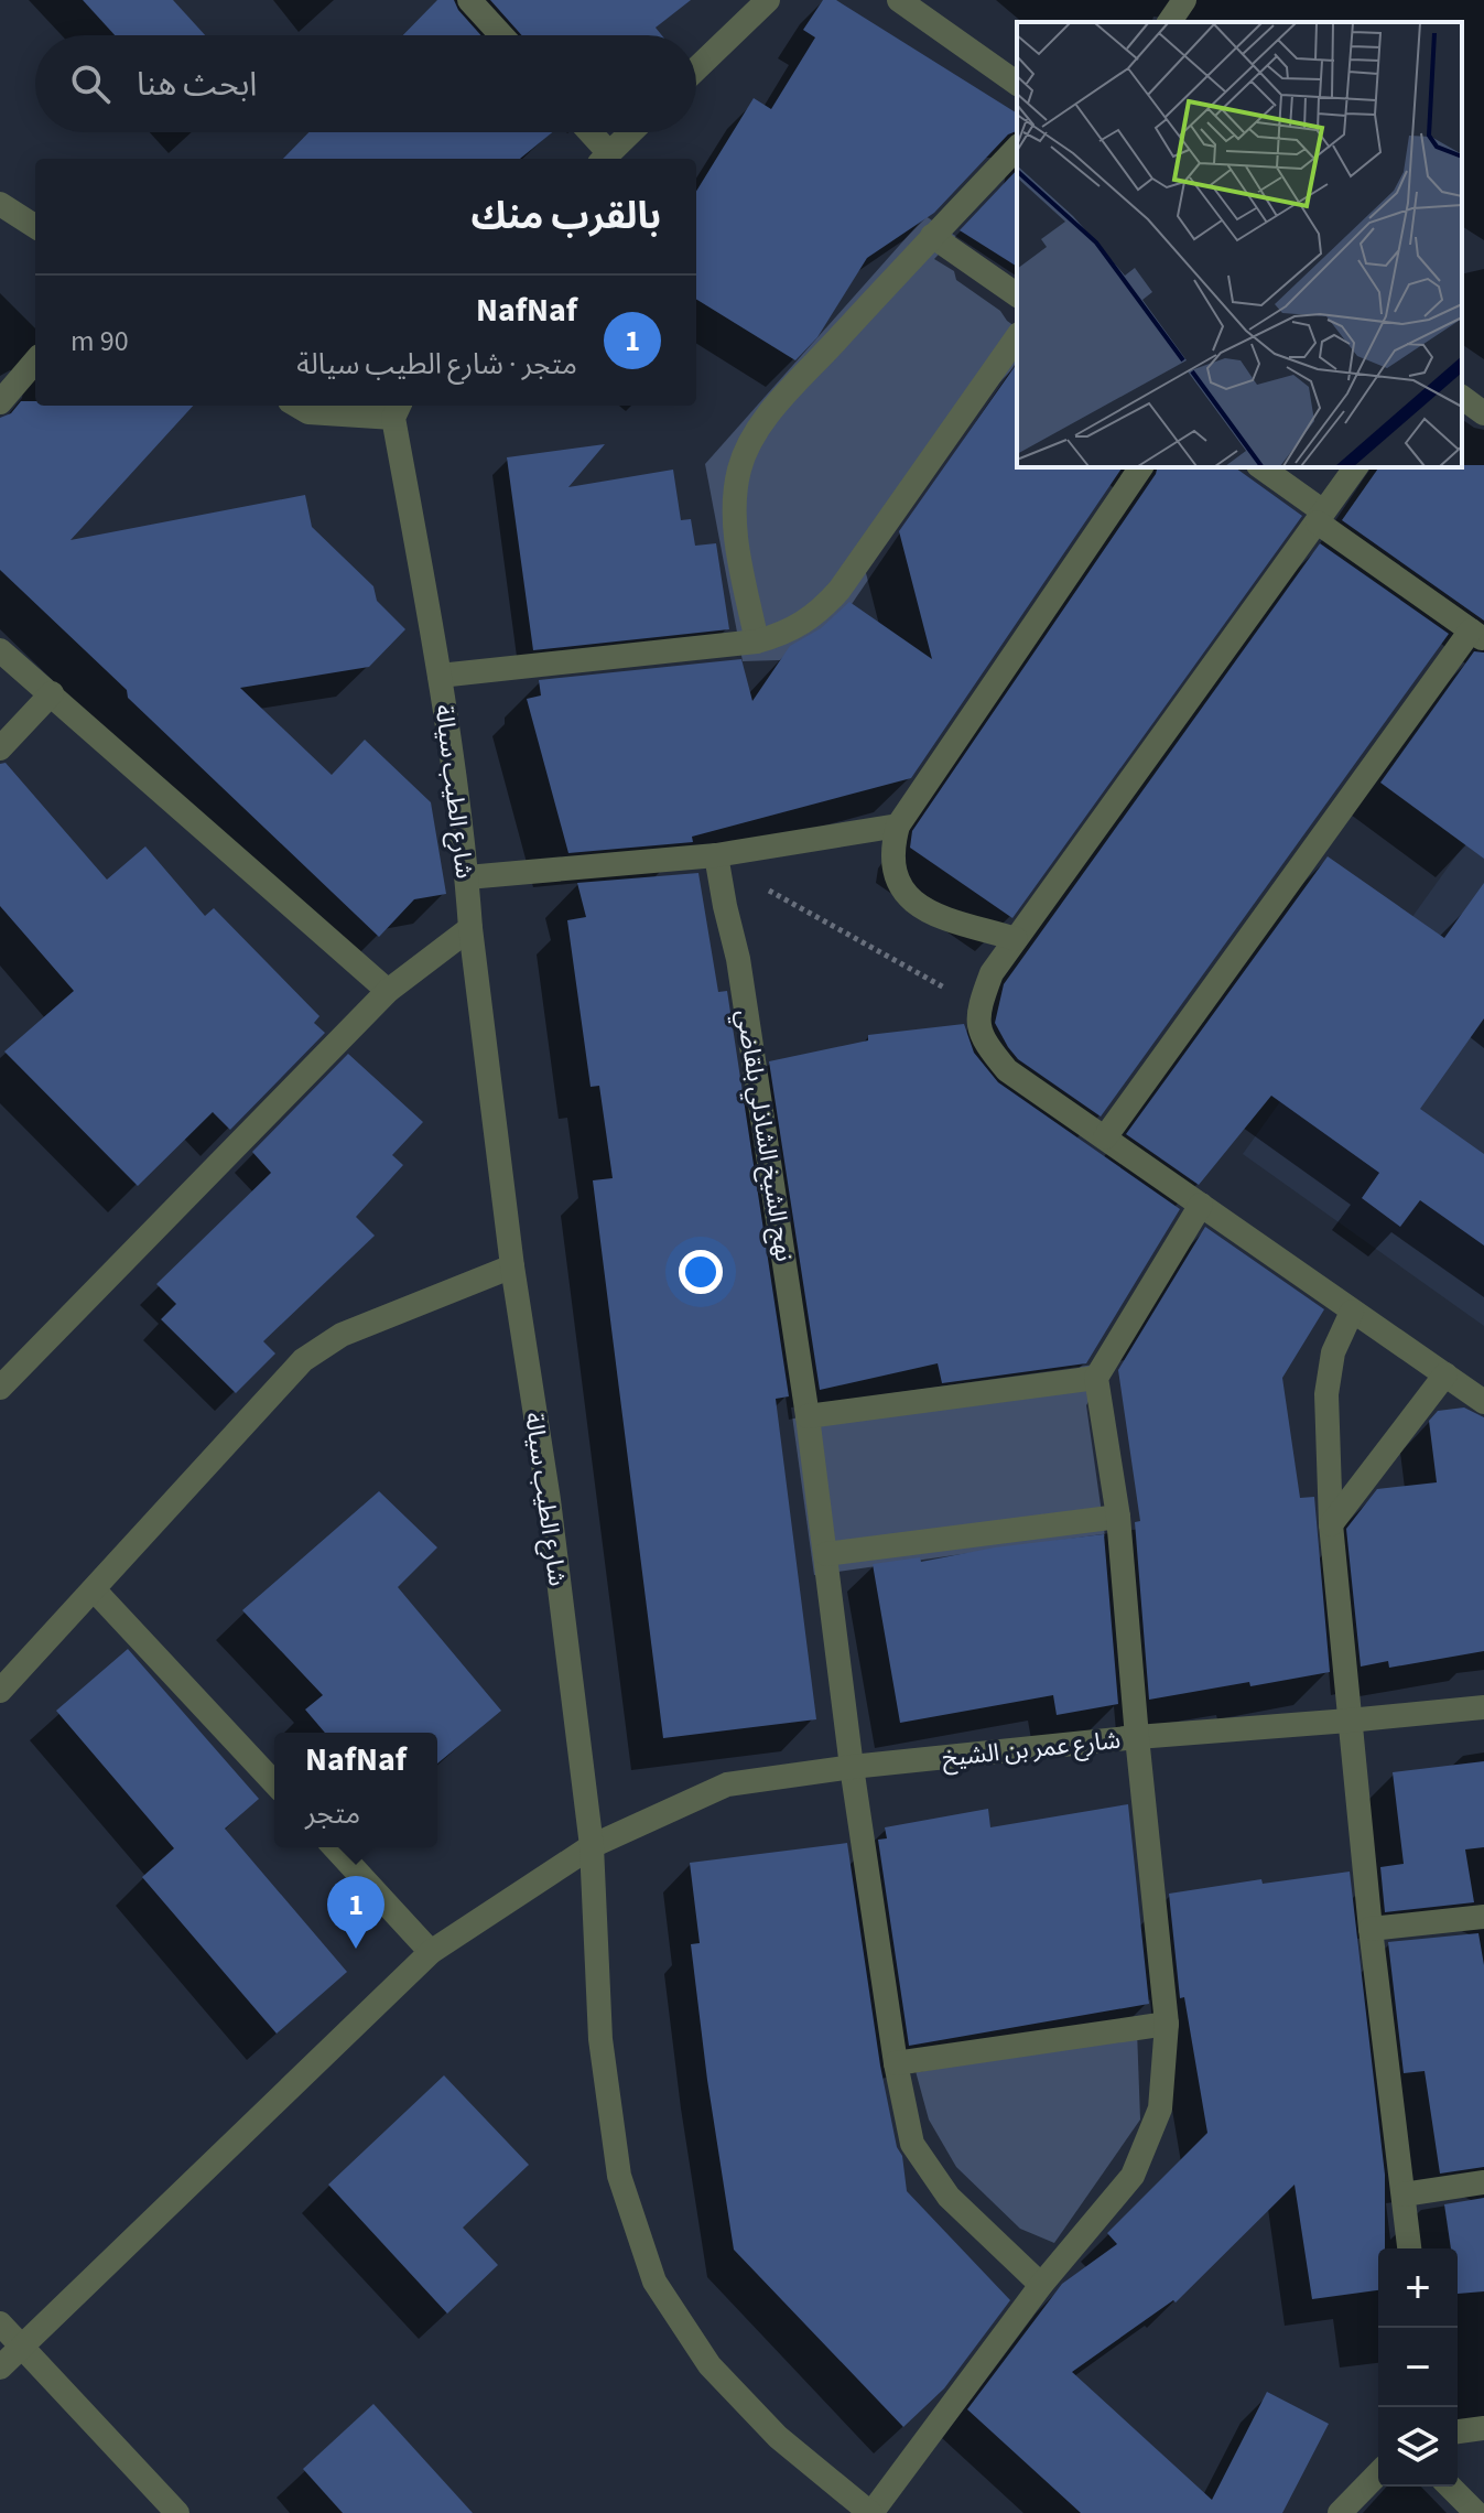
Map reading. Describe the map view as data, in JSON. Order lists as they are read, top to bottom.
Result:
{
  "streets": {
    "street": ["شارع الطيب سيالة", "نهج الشيخ الشاذلي بلقاضي", "شارع عمر بن الشيخ"]
  },
  "crossings": [
    ["شارع الطيب سيالة", "شارع عمر بن الشيخ"],
    ["نهج الشيخ الشاذلي بلقاضي", "شارع عمر بن الشيخ"]
  ],
  "page": {
    "search": "ابحث هنا",
    "heading": "بالقرب منك",
    "list": [
      {
        "mark": "1",
        "name": "NafNaf",
        "note": "متجر · شارع الطيب سيالة",
        "value": "90 m"
      }
    ],
    "popup": ["NafNaf", "متجر"],
    "pins": "1",
    "map_buttons": ["+", "−"]
  }
}
